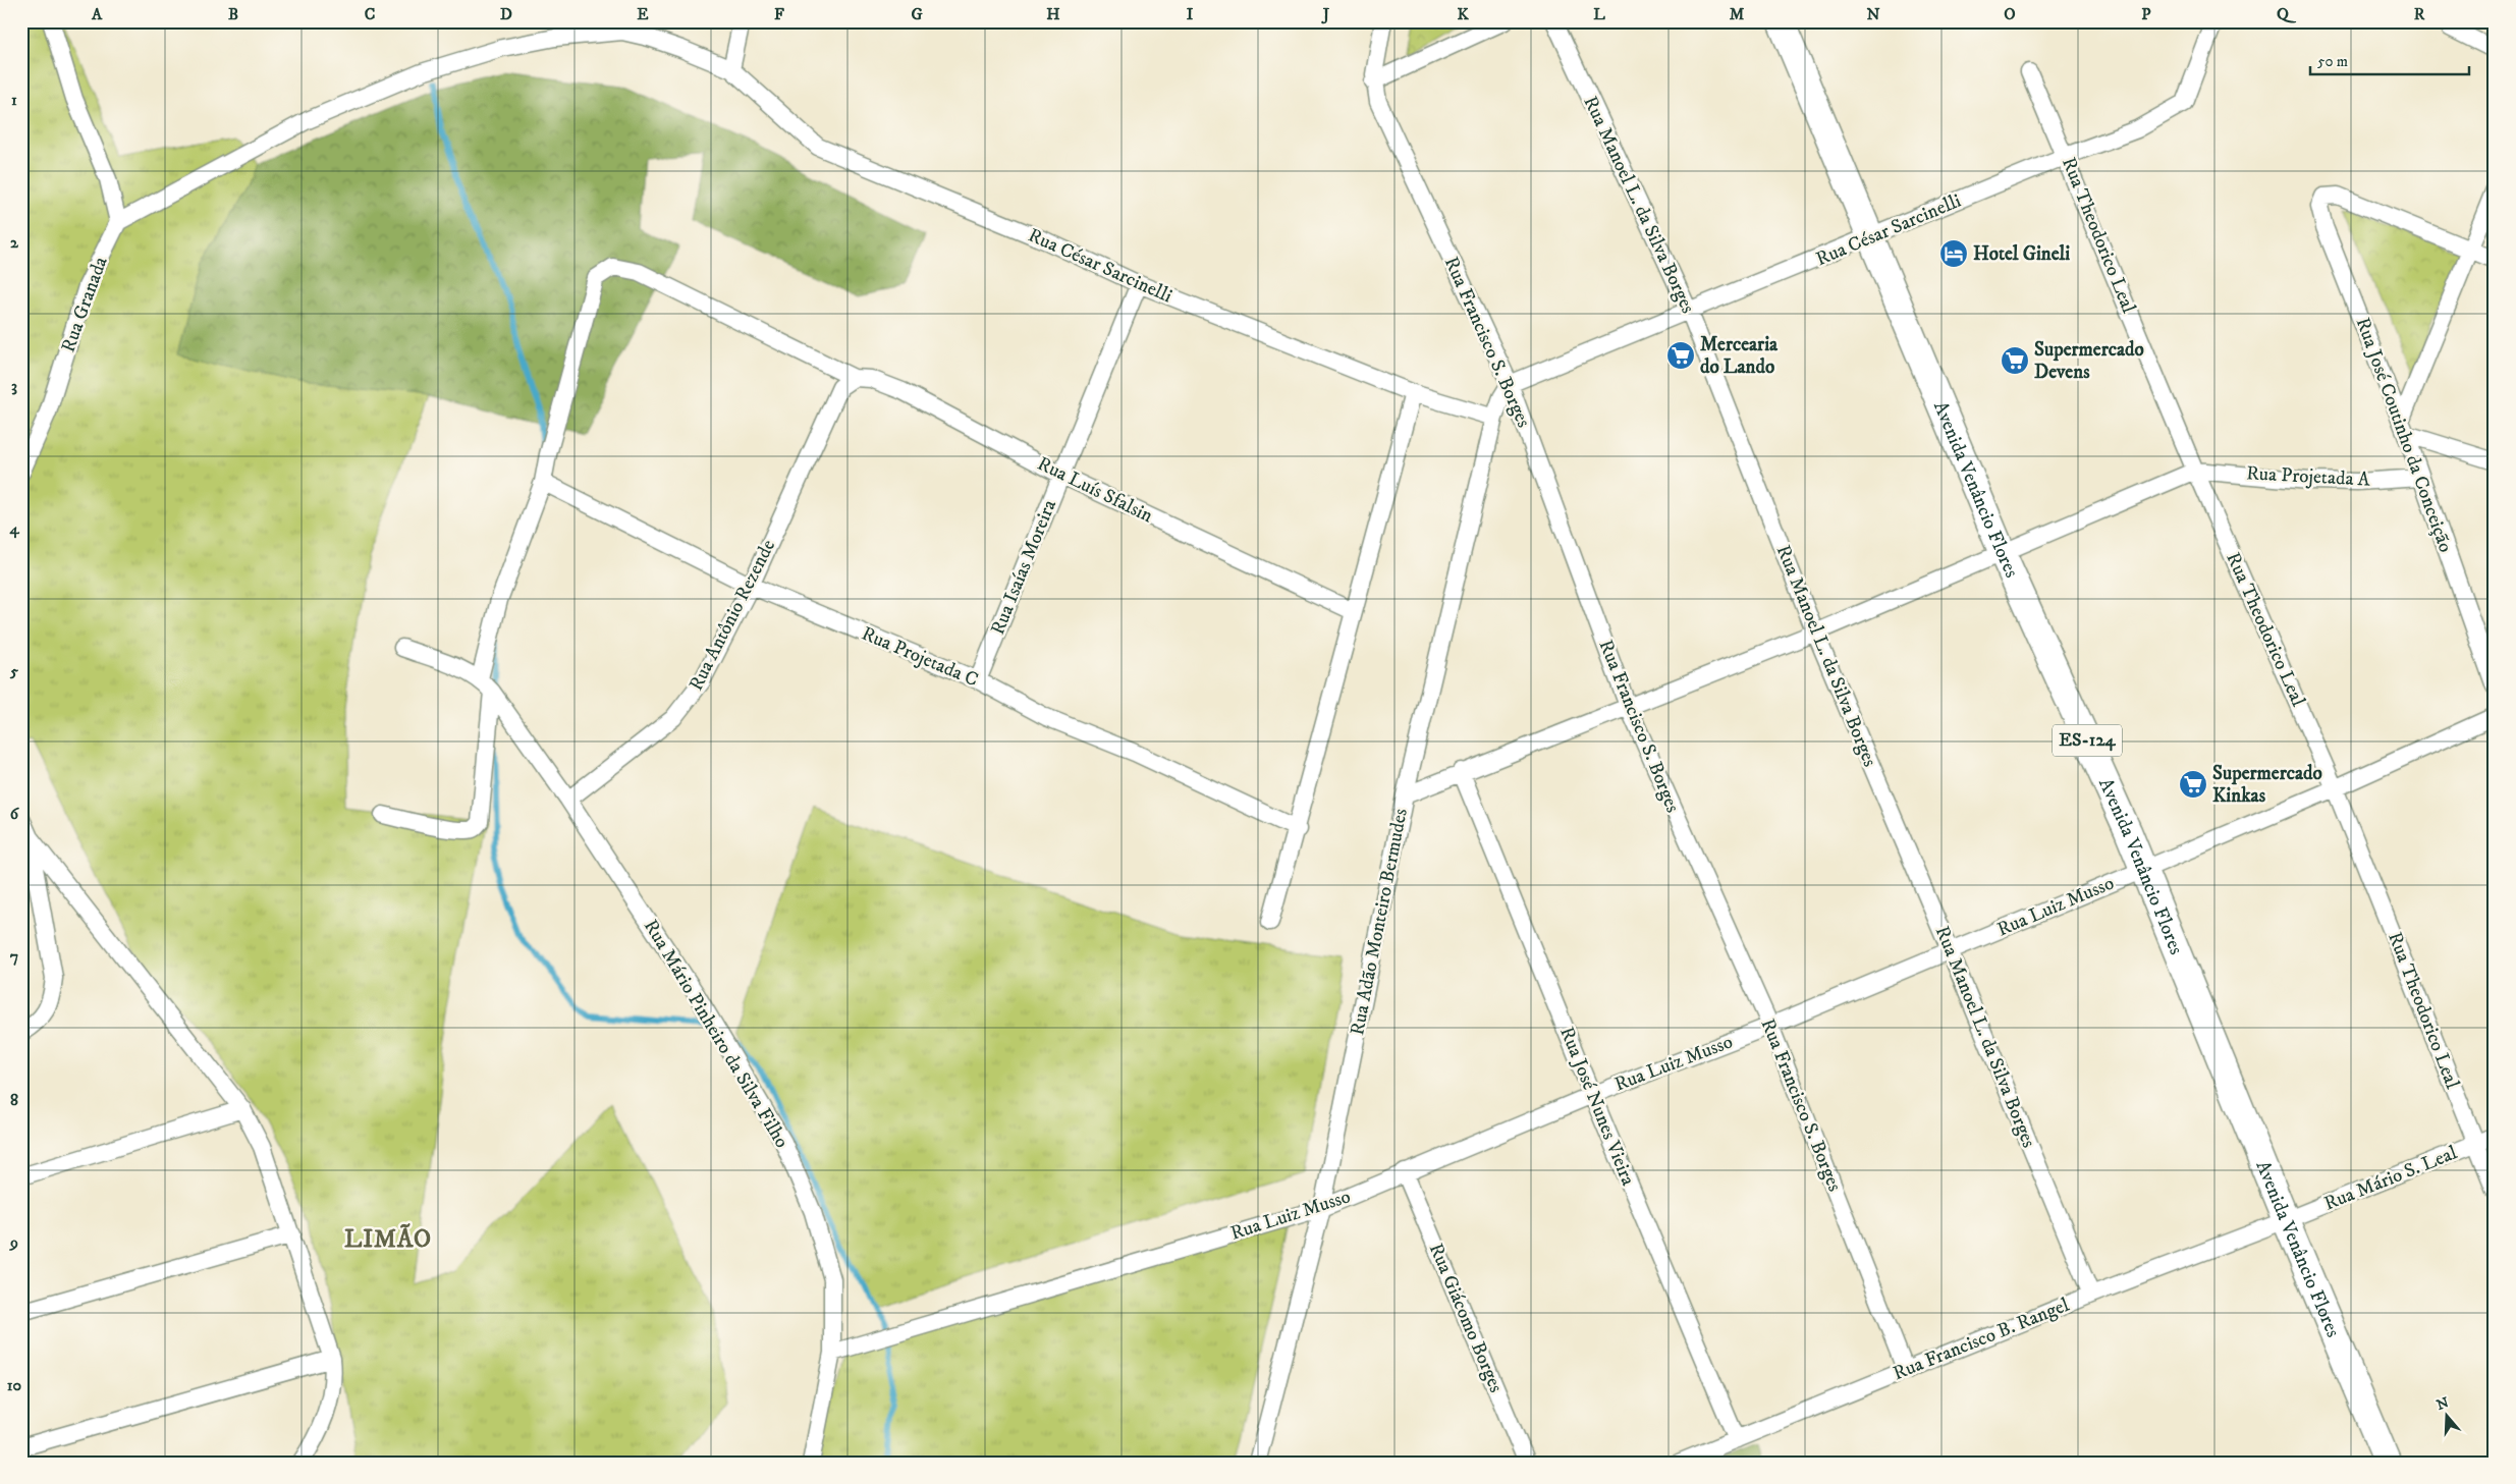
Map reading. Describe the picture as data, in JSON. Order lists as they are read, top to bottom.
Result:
{
  "streets": {
    "main road": ["Avenida Venâncio Flores", "ES-124"],
    "street": [
      "Rua Manoel L. da Silva Borges",
      "Rua César Sarcinelli",
      "Rua Theodorico Leal",
      "Rua Granada",
      "Rua Francisco S. Borges",
      "Rua José Coutinho da Conceição",
      "Rua Projetada A",
      "Rua Luís Sfalsin",
      "Rua Isaías Moreira",
      "Rua Antônio Rezende",
      "Rua Projetada C",
      "Rua Luiz Musso",
      "Rua Adão Monteiro Bermudes",
      "Rua Mário Pinheiro da Silva Filho",
      "Rua José Nunes Vieira",
      "Rua Mário S. Leal",
      "Rua Giácomo Borges",
      "Rua Francisco B. Rangel"
    ]
  },
  "crossings": [
    ["Rua Manoel L. da Silva Borges", "Rua César Sarcinelli"],
    ["Rua Manoel L. da Silva Borges", "Rua Luiz Musso"],
    ["Rua Manoel L. da Silva Borges", "Rua Francisco B. Rangel"],
    ["Rua César Sarcinelli", "Rua Theodorico Leal"],
    ["Rua César Sarcinelli", "Rua Francisco S. Borges"],
    ["Rua César Sarcinelli", "Avenida Venâncio Flores"],
    ["Rua César Sarcinelli", "Rua Isaías Moreira"],
    ["Rua César Sarcinelli", "Rua Adão Monteiro Bermudes"],
    ["Rua Theodorico Leal", "Rua Projetada A"],
    ["Rua Theodorico Leal", "Rua Luiz Musso"],
    ["Rua Theodorico Leal", "Rua Mário S. Leal"],
    ["Rua Francisco S. Borges", "Rua Luiz Musso"],
    ["Rua Francisco S. Borges", "Rua Adão Monteiro Bermudes"],
    ["Rua Francisco S. Borges", "Rua Francisco B. Rangel"],
    ["Rua José Coutinho da Conceição", "Rua Projetada A"],
    ["Avenida Venâncio Flores", "Rua Luiz Musso"],
    ["Avenida Venâncio Flores", "Rua Mário S. Leal"],
    ["Avenida Venâncio Flores", "Rua Francisco B. Rangel"],
    ["Rua Luís Sfalsin", "Rua Isaías Moreira"],
    ["Rua Luís Sfalsin", "Rua Antônio Rezende"],
    ["Rua Luís Sfalsin", "Rua Projetada C"],
    ["Rua Luís Sfalsin", "Rua Mário Pinheiro da Silva Filho"],
    ["Rua Isaías Moreira", "Rua Projetada C"],
    ["Rua Antônio Rezende", "Rua Projetada C"],
    ["Rua Antônio Rezende", "Rua Mário Pinheiro da Silva Filho"],
    ["Rua Luiz Musso", "Rua Adão Monteiro Bermudes"],
    ["Rua Luiz Musso", "Rua Mário Pinheiro da Silva Filho"],
    ["Rua Luiz Musso", "Rua José Nunes Vieira"],
    ["Rua Luiz Musso", "Rua Giácomo Borges"],
    ["Rua José Nunes Vieira", "Rua Francisco B. Rangel"],
    ["Rua Mário S. Leal", "Rua Francisco B. Rangel"]
  ],
  "districts": ["LIMÃO"],
  "places": {
    "hotel": ["Hotel Gineli"],
    "supermarket": ["Mercearia do Lando", "Supermercado Devens", "Supermercado Kinkas"]
  },
  "scale_bar": "50 m",
  "north": "top",
  "grid": {
    "columns": [
      "A",
      "B",
      "C",
      "D",
      "E",
      "F",
      "G",
      "H",
      "I",
      "J",
      "K",
      "L",
      "M",
      "N",
      "O",
      "P",
      "Q",
      "R"
    ],
    "rows": [
      "1",
      "2",
      "3",
      "4",
      "5",
      "6",
      "7",
      "8",
      "9",
      "10"
    ]
  }
}
